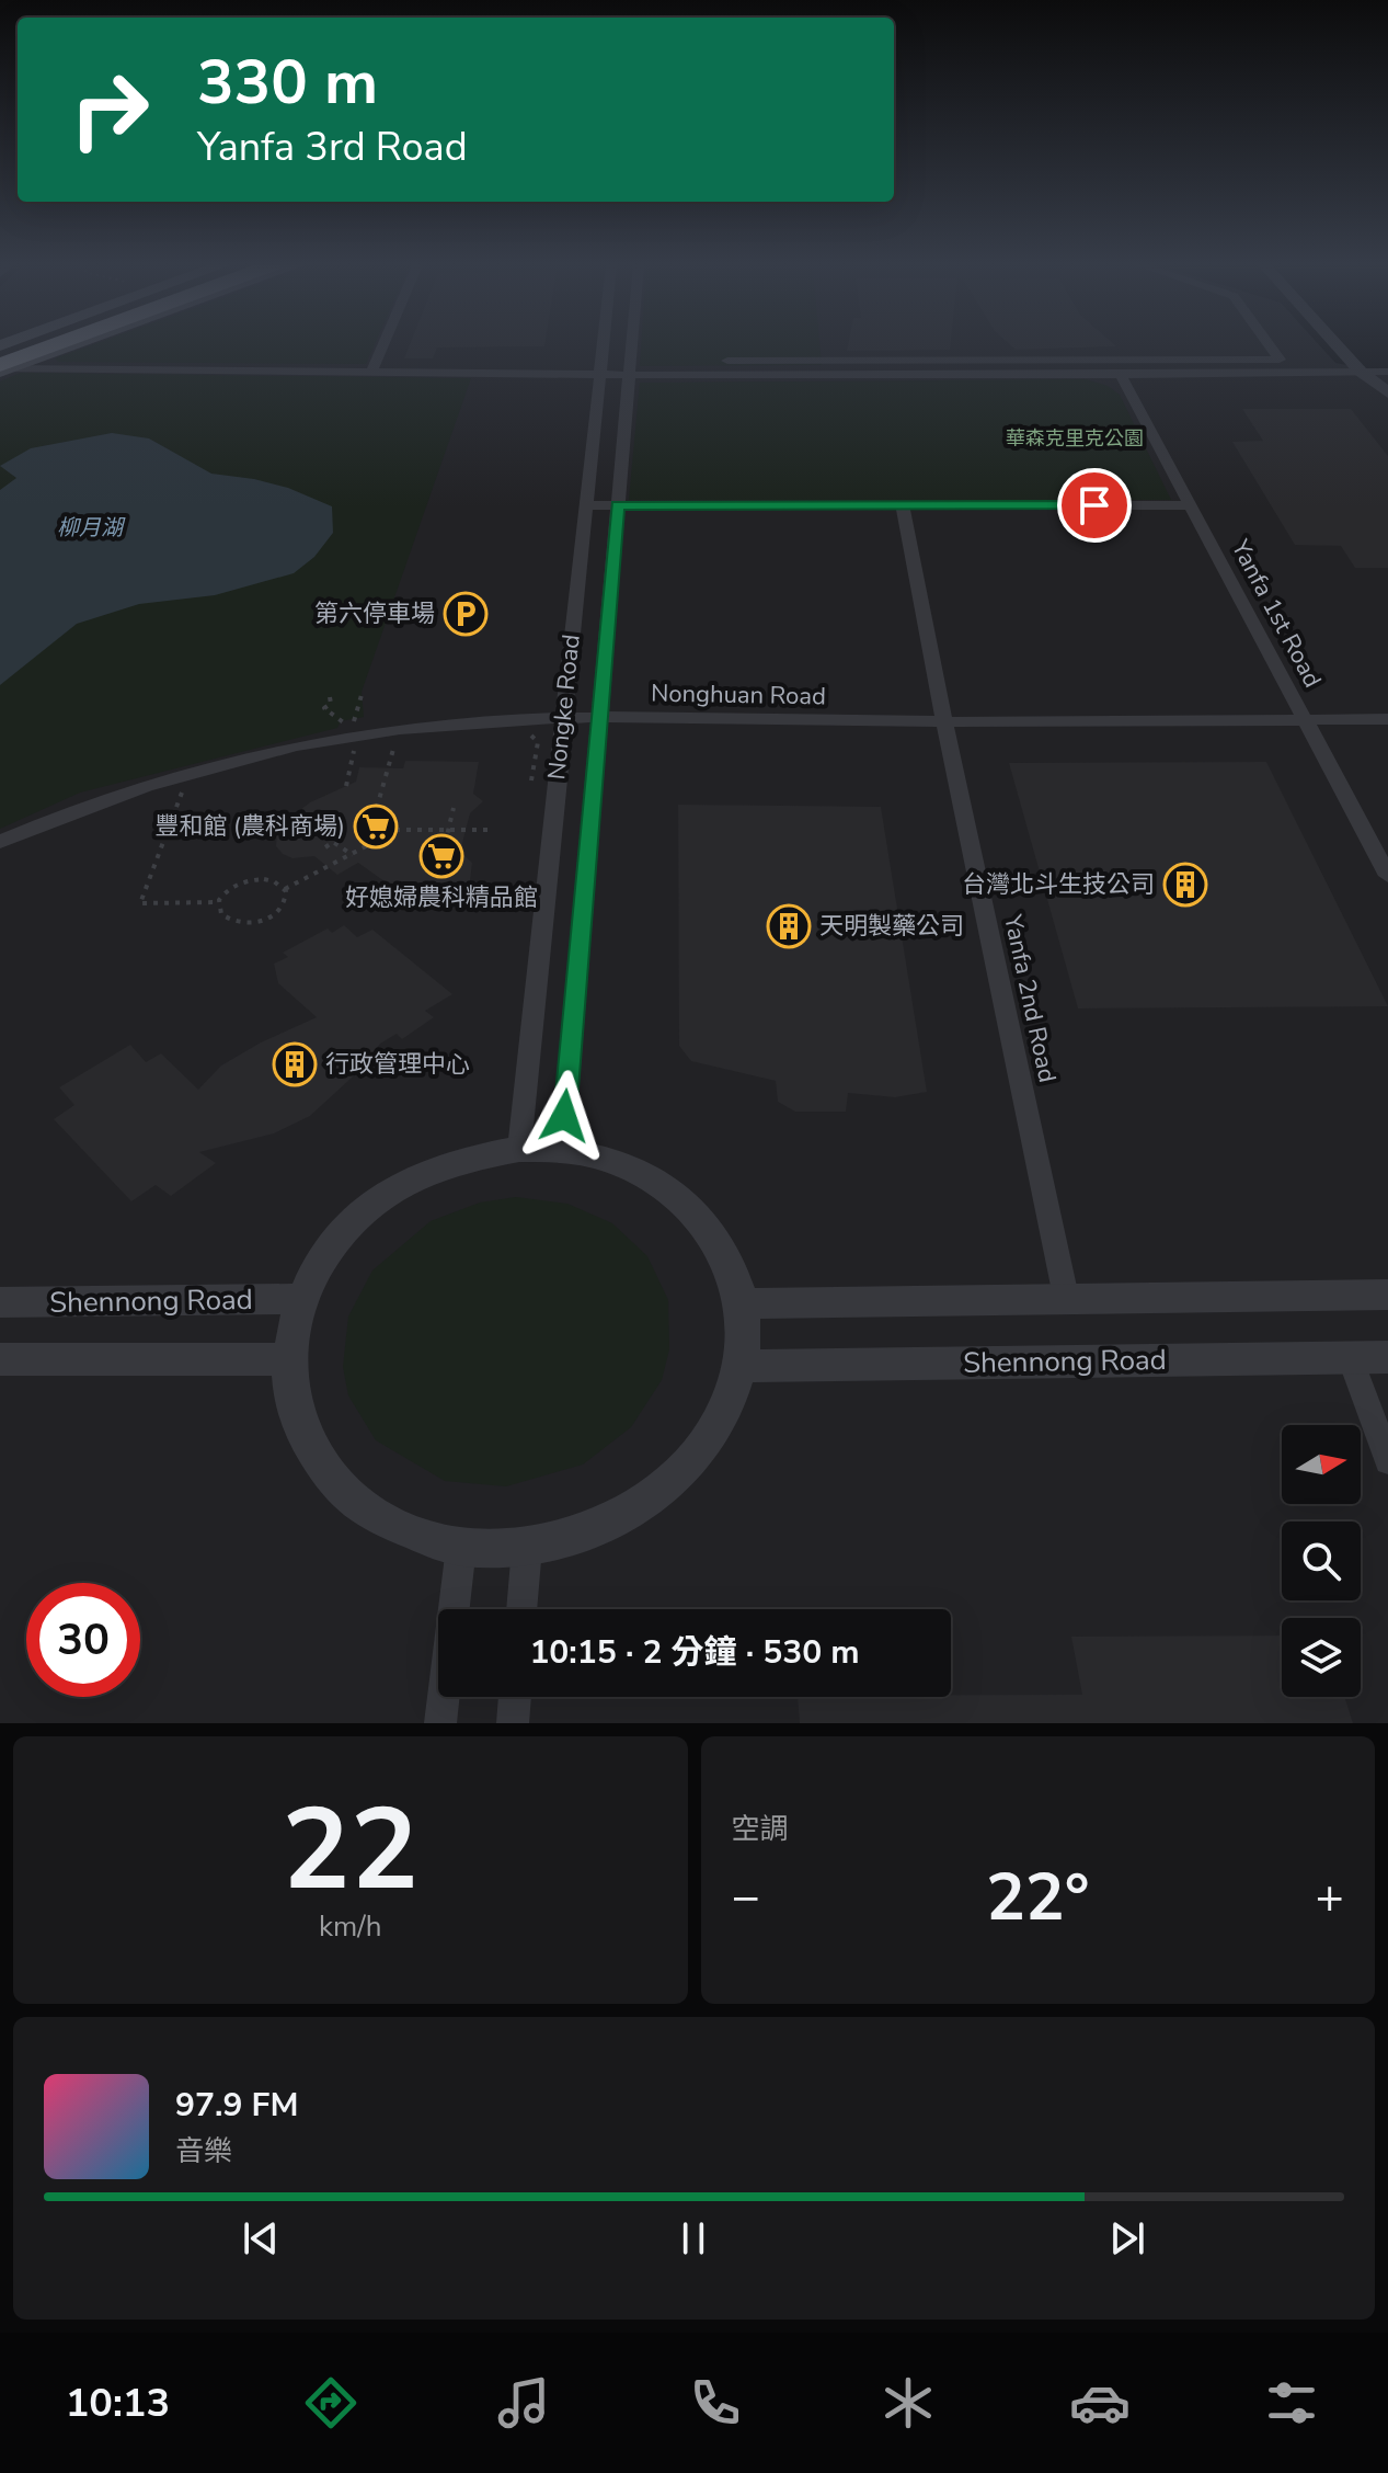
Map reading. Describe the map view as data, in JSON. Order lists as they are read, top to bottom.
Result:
{
  "streets": {
    "street": [
      "Yanfa 1st Road",
      "Nonghuan Road",
      "Nongke Road",
      "Yanfa 2nd Road",
      "Shennong Road"
    ]
  },
  "crossings": [
    ["Yanfa 1st Road", "Nonghuan Road"],
    ["Nonghuan Road", "Nongke Road"],
    ["Nonghuan Road", "Yanfa 2nd Road"]
  ],
  "water": ["柳月湖"],
  "parks": ["華森克里克公園"],
  "places": {
    "parking": ["第六停車場"],
    "supermarket": ["豐和館 (農科商場)", "好媳婦農科精品館"],
    "building": ["台灣北斗生技公司", "天明製藥公司", "行政管理中心"]
  },
  "north": "right",
  "page": {
    "turn": ["330 m", "Yanfa 3rd Road"],
    "limit": "30",
    "trip": "10:15 · 2 分鐘 · 530 m",
    "tile": [
      ["22", "km/h"],
      "空調"
    ],
    "heat": ["−", "22°", "+"],
    "song": ["97.9 FM", "音樂"],
    "tabs": "10:13"
  }
}
